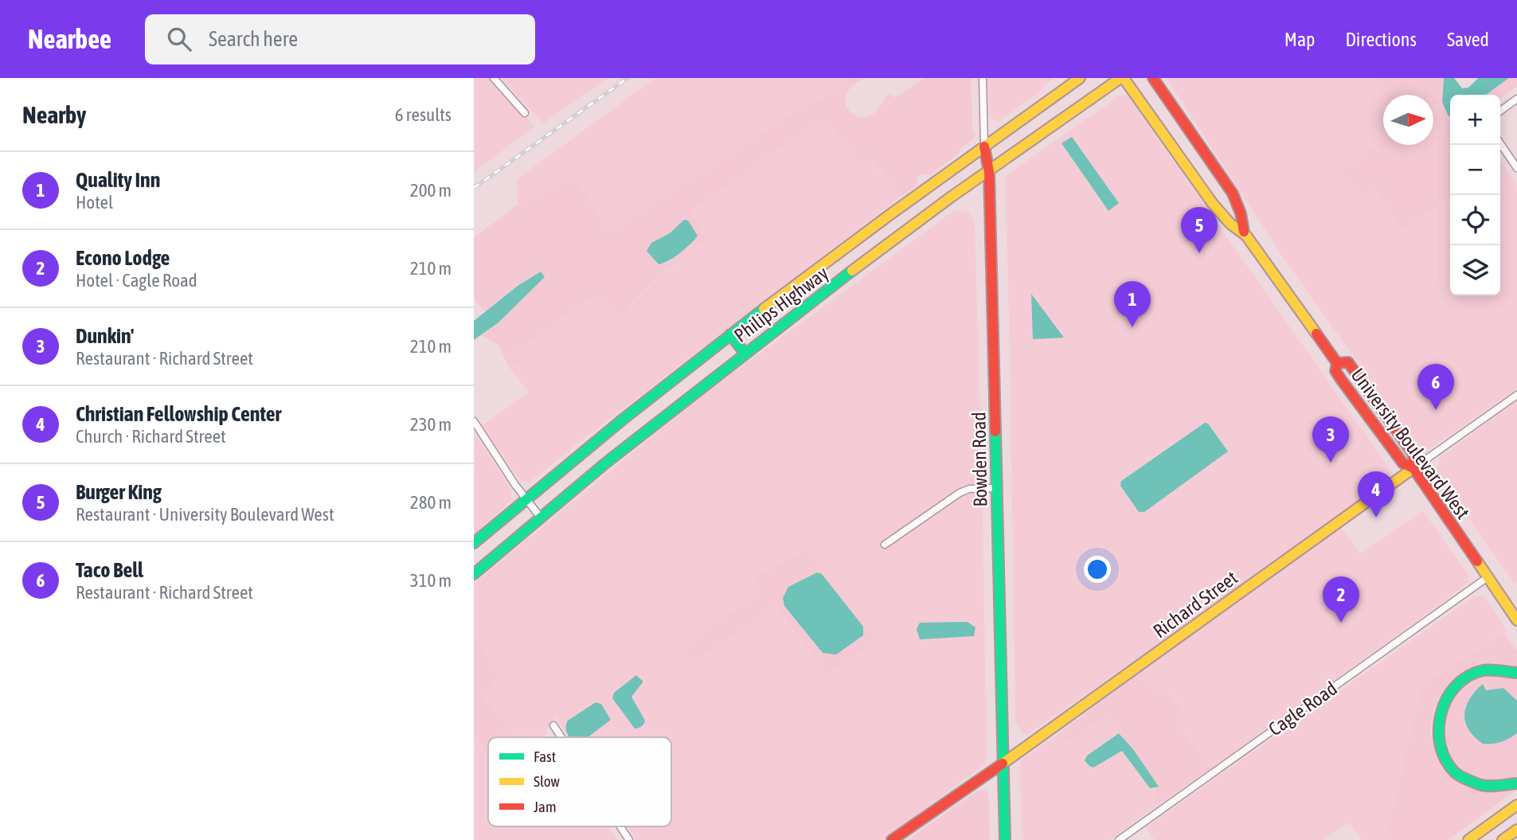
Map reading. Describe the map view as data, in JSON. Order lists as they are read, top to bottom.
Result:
{
  "streets": {
    "main road": [
      "Philips Highway",
      "University Boulevard West",
      "Bowden Road",
      "Richard Street"
    ],
    "street": ["Cagle Road"]
  },
  "crossings": [
    ["Philips Highway", "University Boulevard West"],
    ["Philips Highway", "Bowden Road"],
    ["University Boulevard West", "Richard Street"],
    ["University Boulevard West", "Cagle Road"],
    ["Bowden Road", "Richard Street"]
  ],
  "legend": ["Fast", "Slow", "Jam"],
  "north": "right",
  "page": {
    "header": "Nearbee",
    "search": "Search here",
    "nav": ["Map", "Directions", "Saved"],
    "heading": ["Nearby", "6 results"],
    "map_buttons": ["+", "−"],
    "list": [
      {
        "mark": "1",
        "name": "Quality Inn",
        "note": "Hotel",
        "value": "200 m"
      },
      {
        "mark": "2",
        "name": "Econo Lodge",
        "note": "Hotel · Cagle Road",
        "value": "210 m"
      },
      {
        "mark": "3",
        "name": "Dunkin'",
        "note": "Restaurant · Richard Street",
        "value": "210 m"
      },
      {
        "mark": "4",
        "name": "Christian Fellowship Center",
        "note": "Church · Richard Street",
        "value": "230 m"
      },
      {
        "mark": "5",
        "name": "Burger King",
        "note": "Restaurant · University Boulevard West",
        "value": "280 m"
      },
      {
        "mark": "6",
        "name": "Taco Bell",
        "note": "Restaurant · Richard Street",
        "value": "310 m"
      }
    ],
    "pins": [
      "5",
      "1",
      "6",
      "3",
      "4",
      "2"
    ]
  }
}
